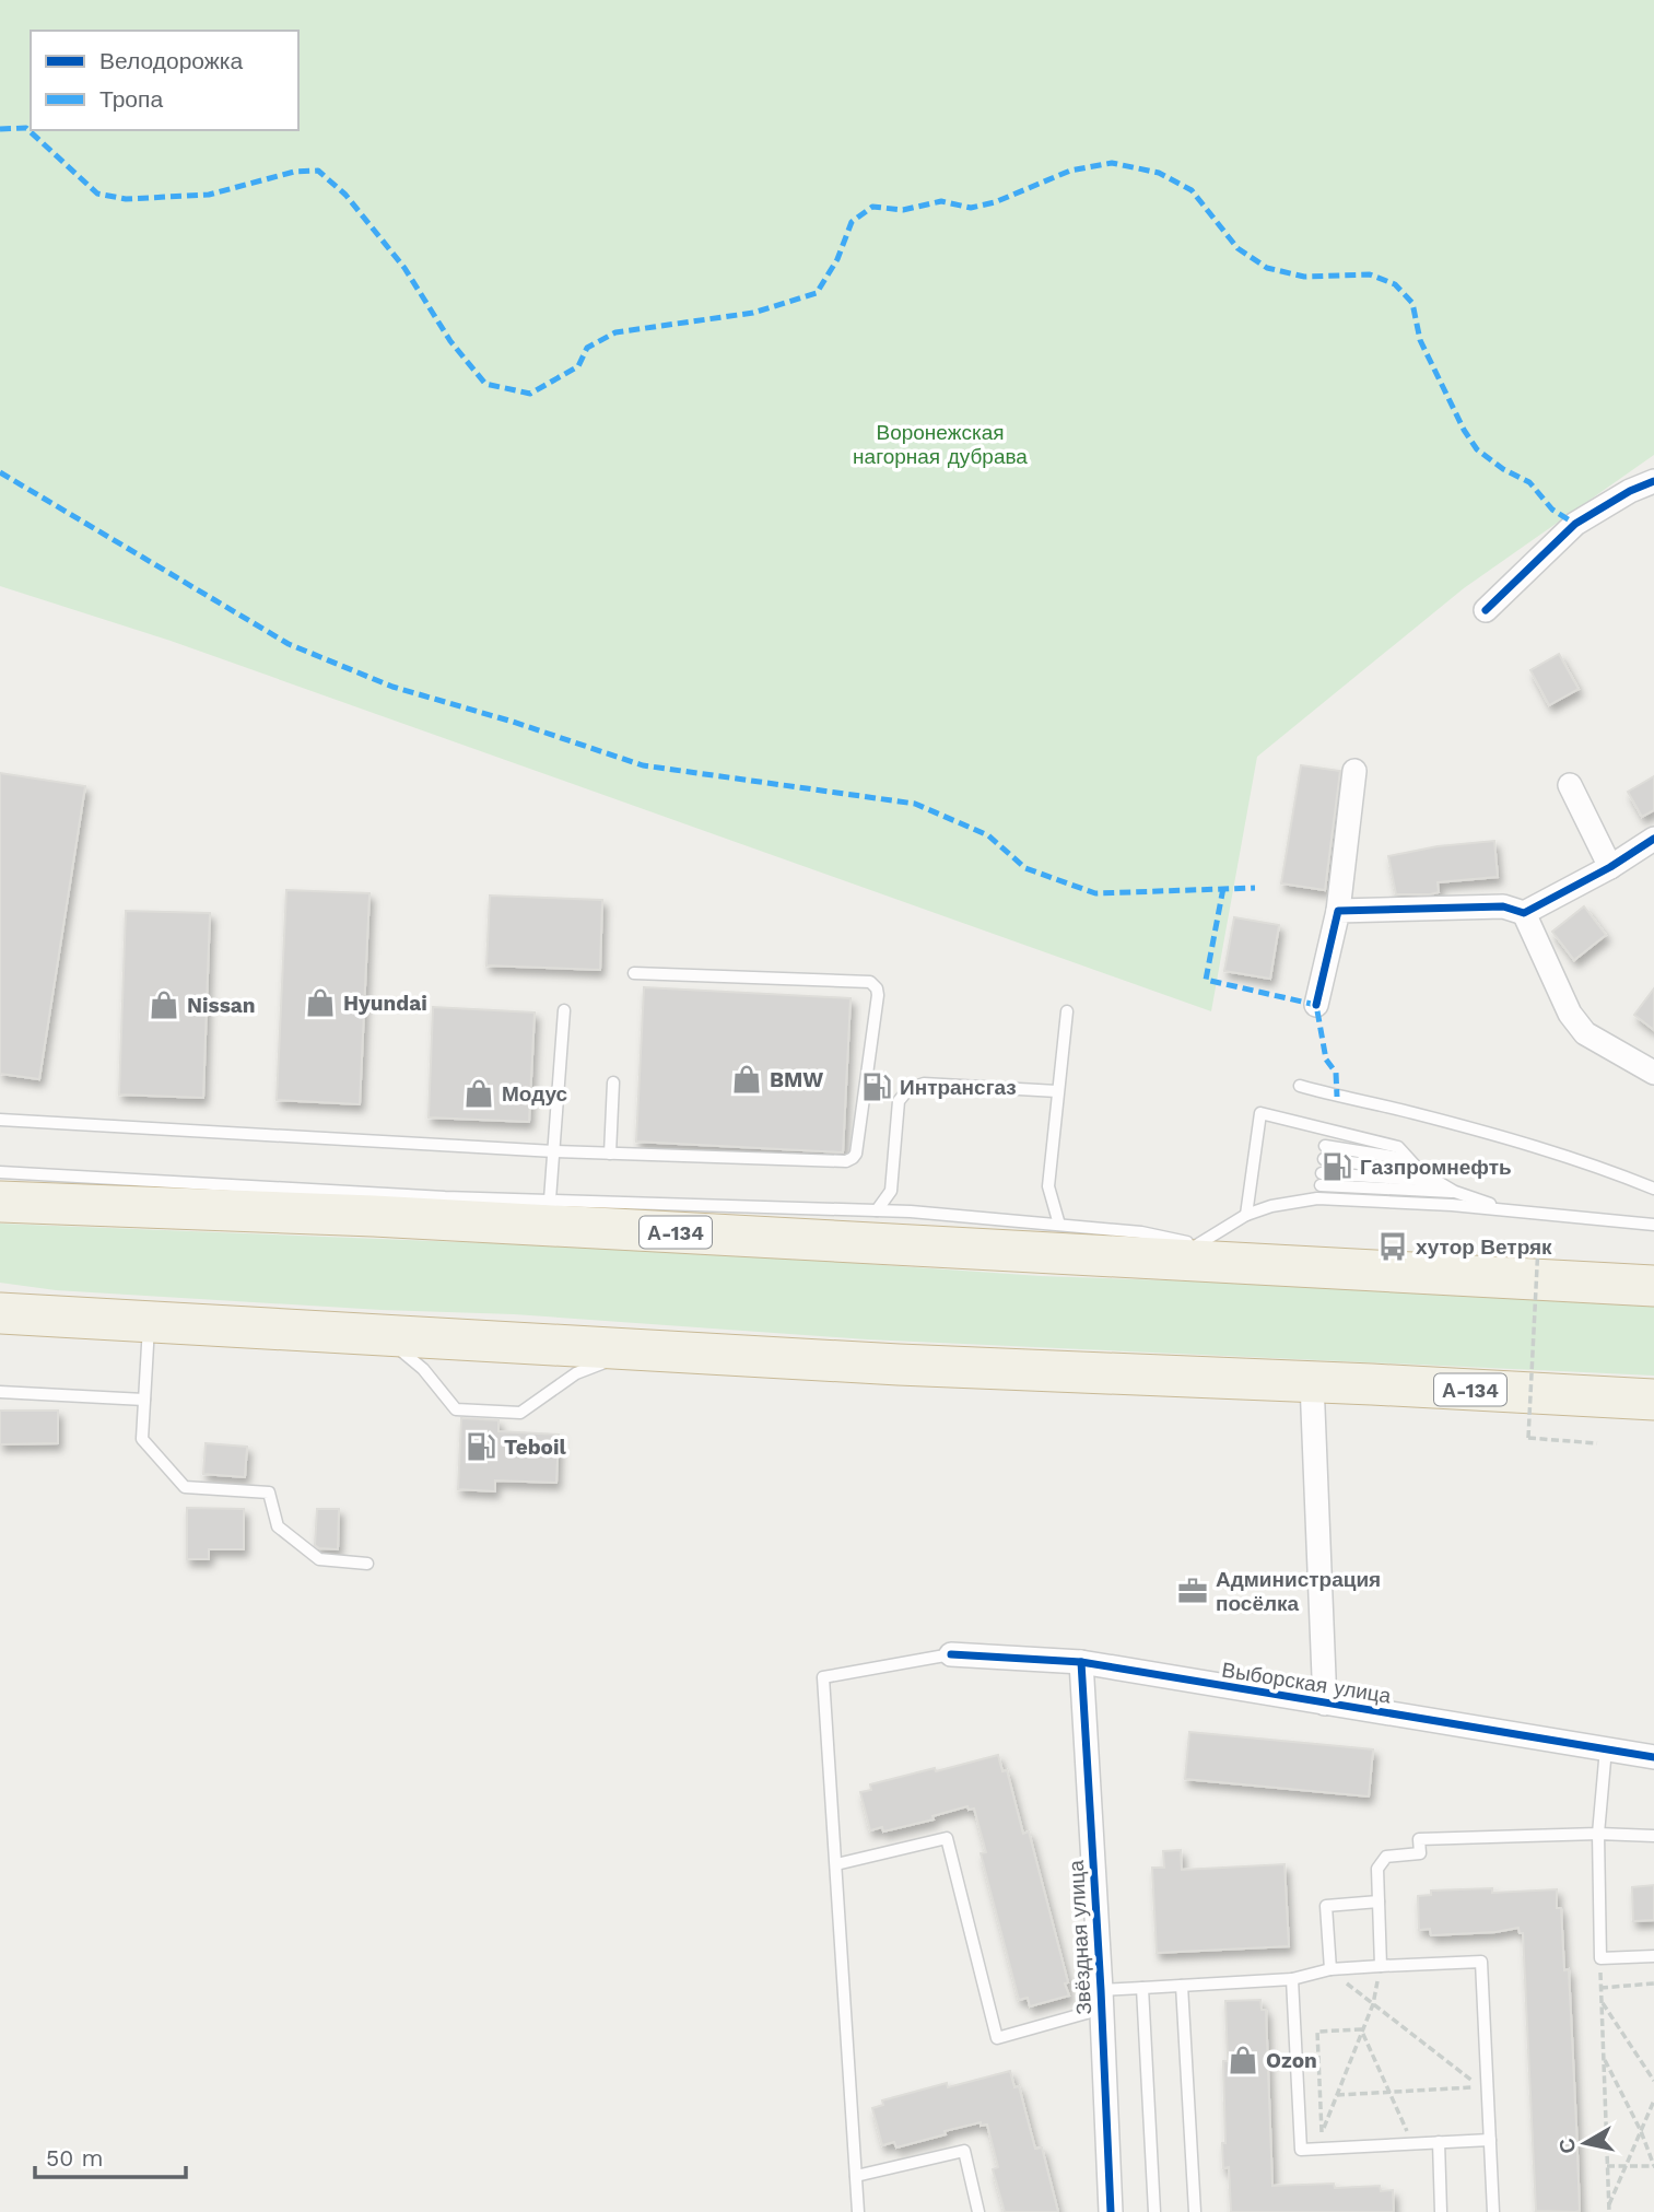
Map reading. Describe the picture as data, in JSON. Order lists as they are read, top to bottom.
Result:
{
  "streets": {
    "highway": ["А-134"],
    "street": ["Выборская улица", "Звёздная улица"]
  },
  "crossings": [
    ["Выборская улица", "Звёздная улица"]
  ],
  "parks": ["Воронежская нагорная дубрава"],
  "places": {
    "shop": [
      "Hyundai",
      "Nissan",
      "BMW",
      "Модус",
      "Ozon"
    ],
    "fuel station": ["Интрансгаз", "Газпромнефть", "Teboil"],
    "bus stop": ["хутор Ветряк"],
    "office": ["Администрация посёлка"]
  },
  "legend": ["Велодорожка", "Тропа"],
  "scale_bar": "50 m",
  "north": "left"
}
